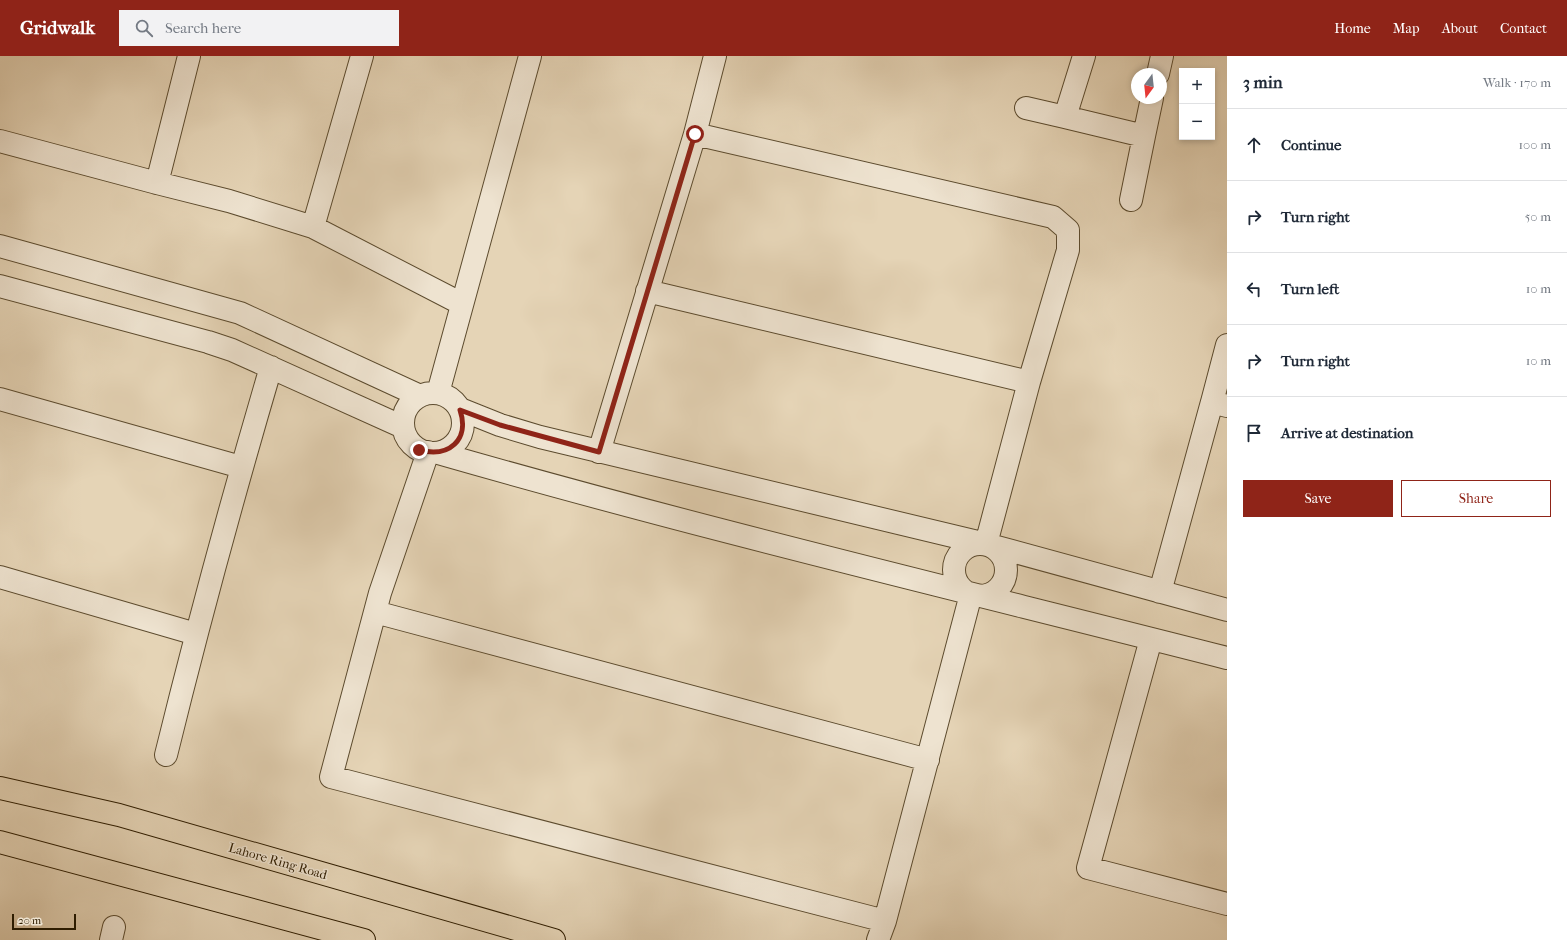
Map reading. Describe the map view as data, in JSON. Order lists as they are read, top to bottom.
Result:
{
  "streets": {
    "highway": ["Lahore Ring Road"]
  },
  "scale_bar": "20 m",
  "north": "bottom",
  "page": {
    "header": "Gridwalk",
    "search": "Search here",
    "nav": [
      "Home",
      "Map",
      "About",
      "Contact"
    ],
    "heading": ["3 min", "Walk · 170 m"],
    "map_buttons": ["+", "−"],
    "list": [
      ["Continue", "100 m"],
      ["Turn right", "50 m"],
      ["Turn left", "10 m"],
      ["Turn right", "10 m"],
      "Arrive at destination"
    ],
    "buttons": ["Save", "Share"],
    "scale": "20 m"
  }
}
